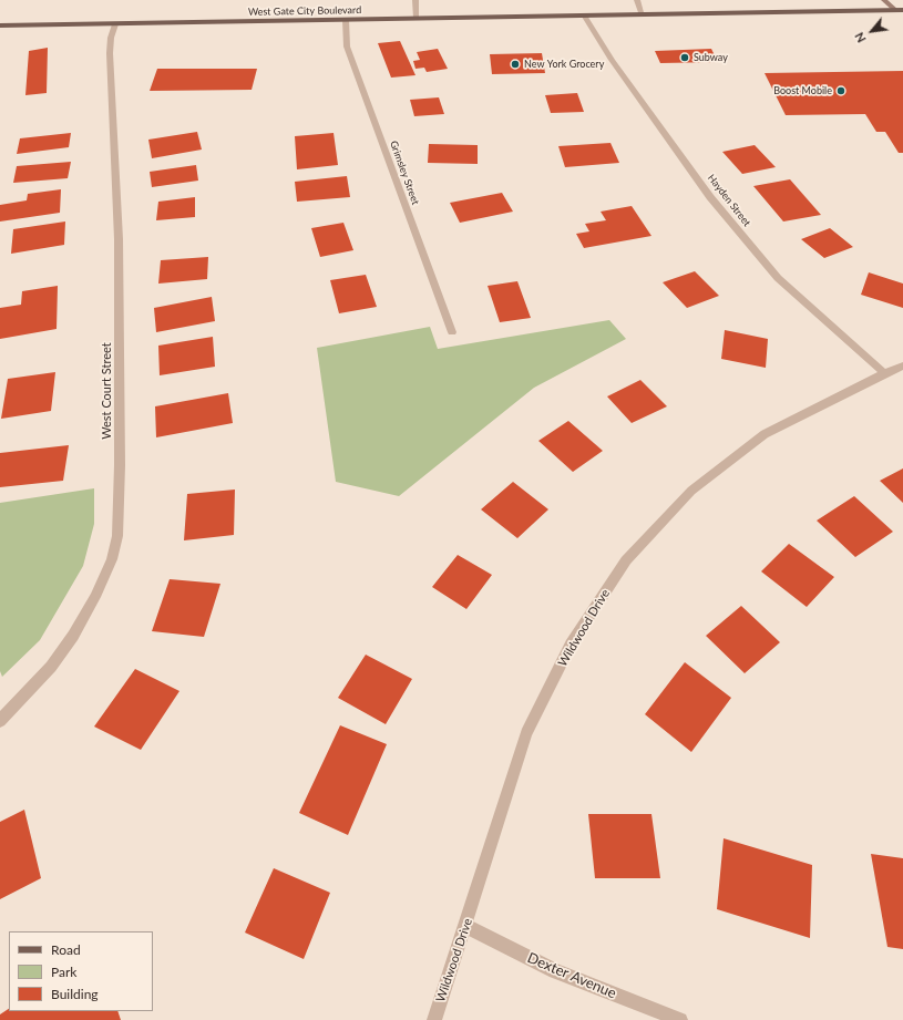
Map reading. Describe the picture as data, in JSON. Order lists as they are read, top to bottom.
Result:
{
  "streets": {
    "main road": ["West Gate City Boulevard"],
    "street": [
      "Grimsley Street",
      "Hayden Street",
      "West Court Street",
      "Wildwood Drive",
      "Dexter Avenue"
    ]
  },
  "crossings": [
    ["West Gate City Boulevard", "Grimsley Street"],
    ["West Gate City Boulevard", "Hayden Street"],
    ["West Gate City Boulevard", "West Court Street"],
    ["Hayden Street", "Wildwood Drive"],
    ["Wildwood Drive", "Dexter Avenue"]
  ],
  "places": ["Subway", "New York Grocery", "Boost Mobile"],
  "legend": ["Road", "Park", "Building"],
  "north": "bottom left"
}
